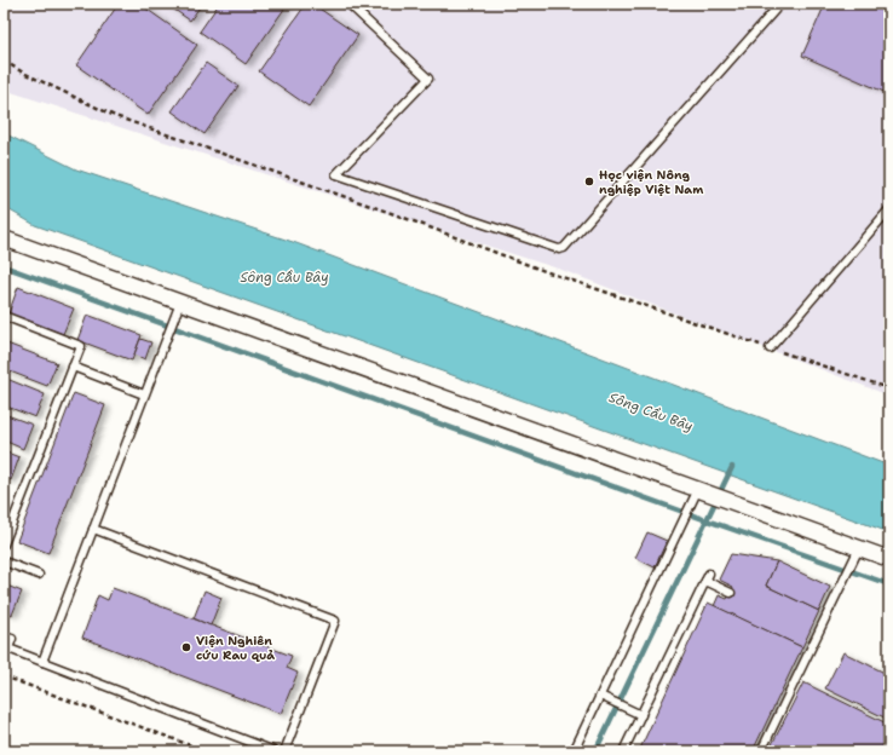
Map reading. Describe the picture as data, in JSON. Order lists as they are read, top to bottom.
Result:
{
  "water": ["Sông Cầu Bây"],
  "places": ["Học viện Nông nghiệp Việt Nam", "Viện Nghiên cứu Rau quả"]
}
